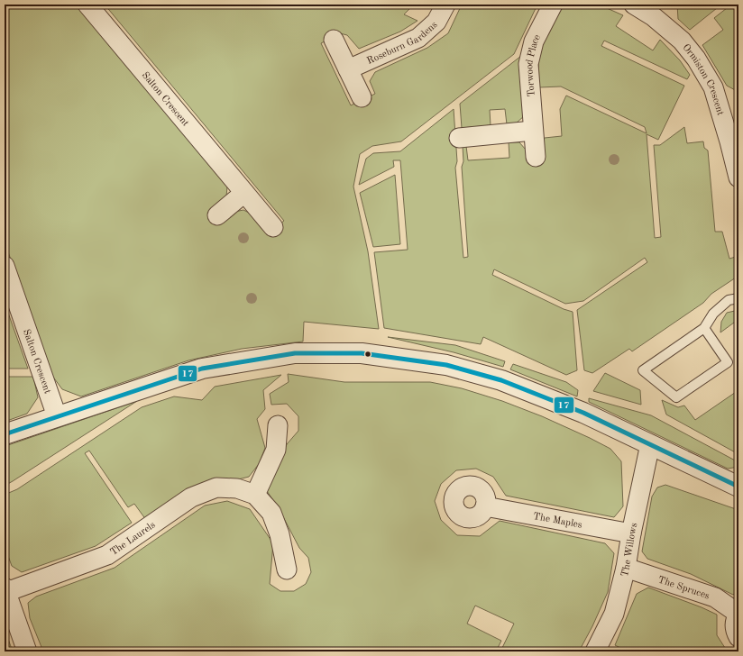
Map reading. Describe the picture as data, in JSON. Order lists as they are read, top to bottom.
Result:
{
  "streets": {
    "street": [
      "Roseburn Gardens",
      "Torwood Place",
      "Ormiston Crescent",
      "Salton Crescent",
      "The Maples",
      "The Laurels",
      "The Willows",
      "The Spruces"
    ]
  },
  "crossings": [
    ["The Maples", "The Willows"],
    ["The Willows", "The Spruces"]
  ],
  "lines": ["transit line 17"]
}
